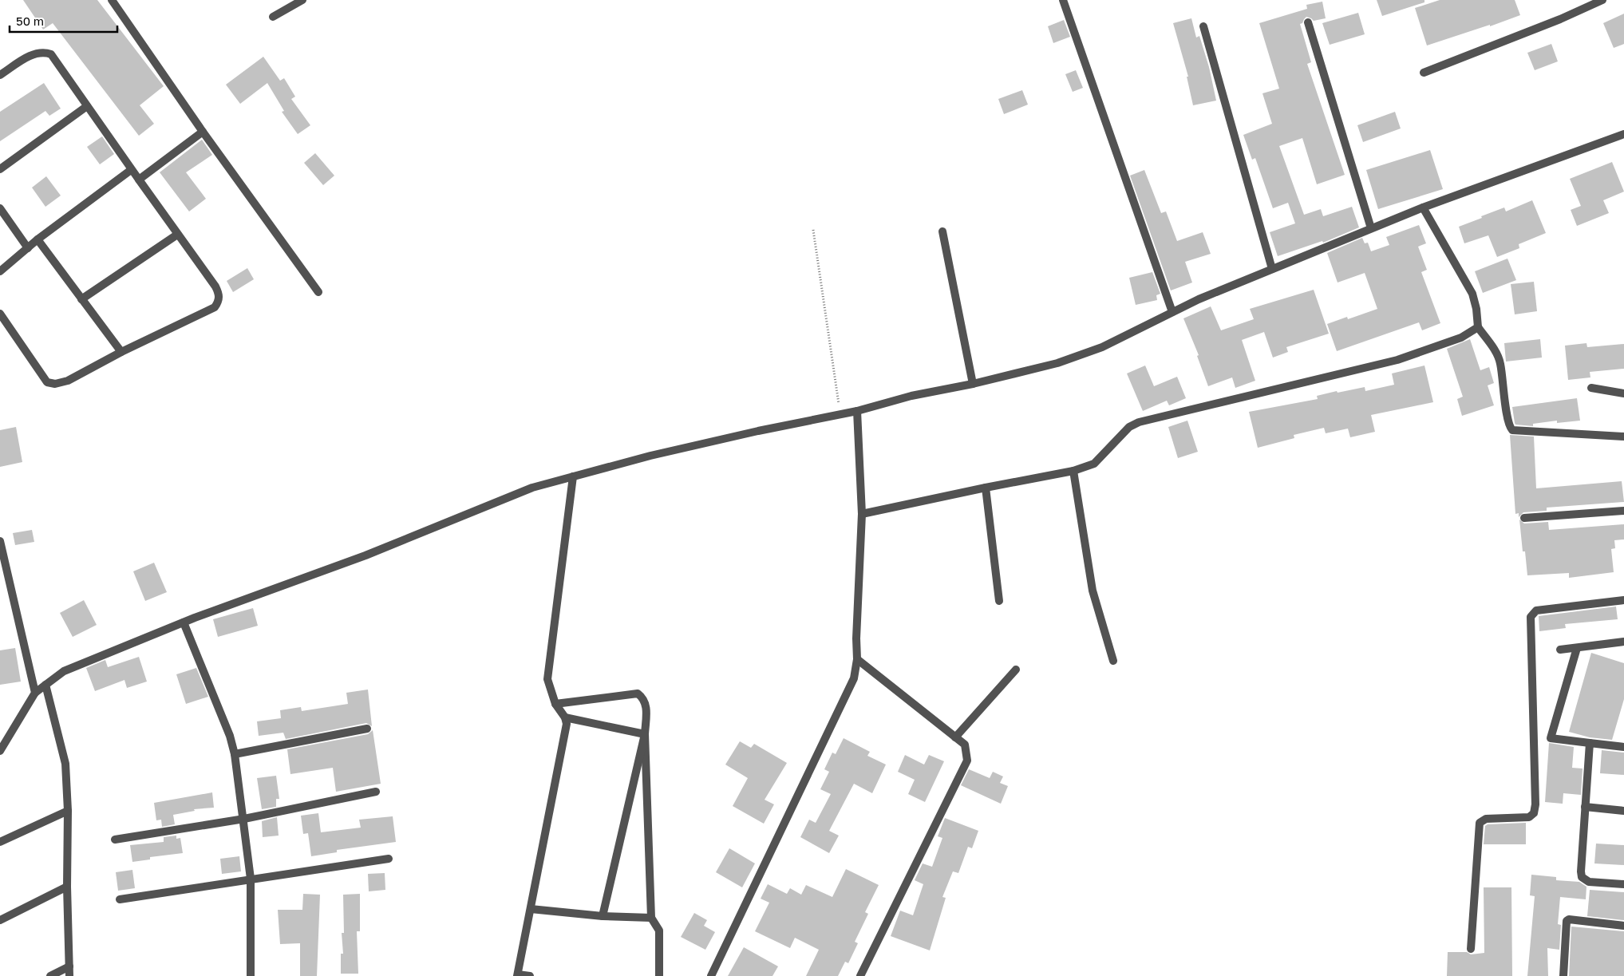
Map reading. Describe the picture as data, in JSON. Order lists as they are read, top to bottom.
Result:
{
  "scale_bar": "50 m"
}
